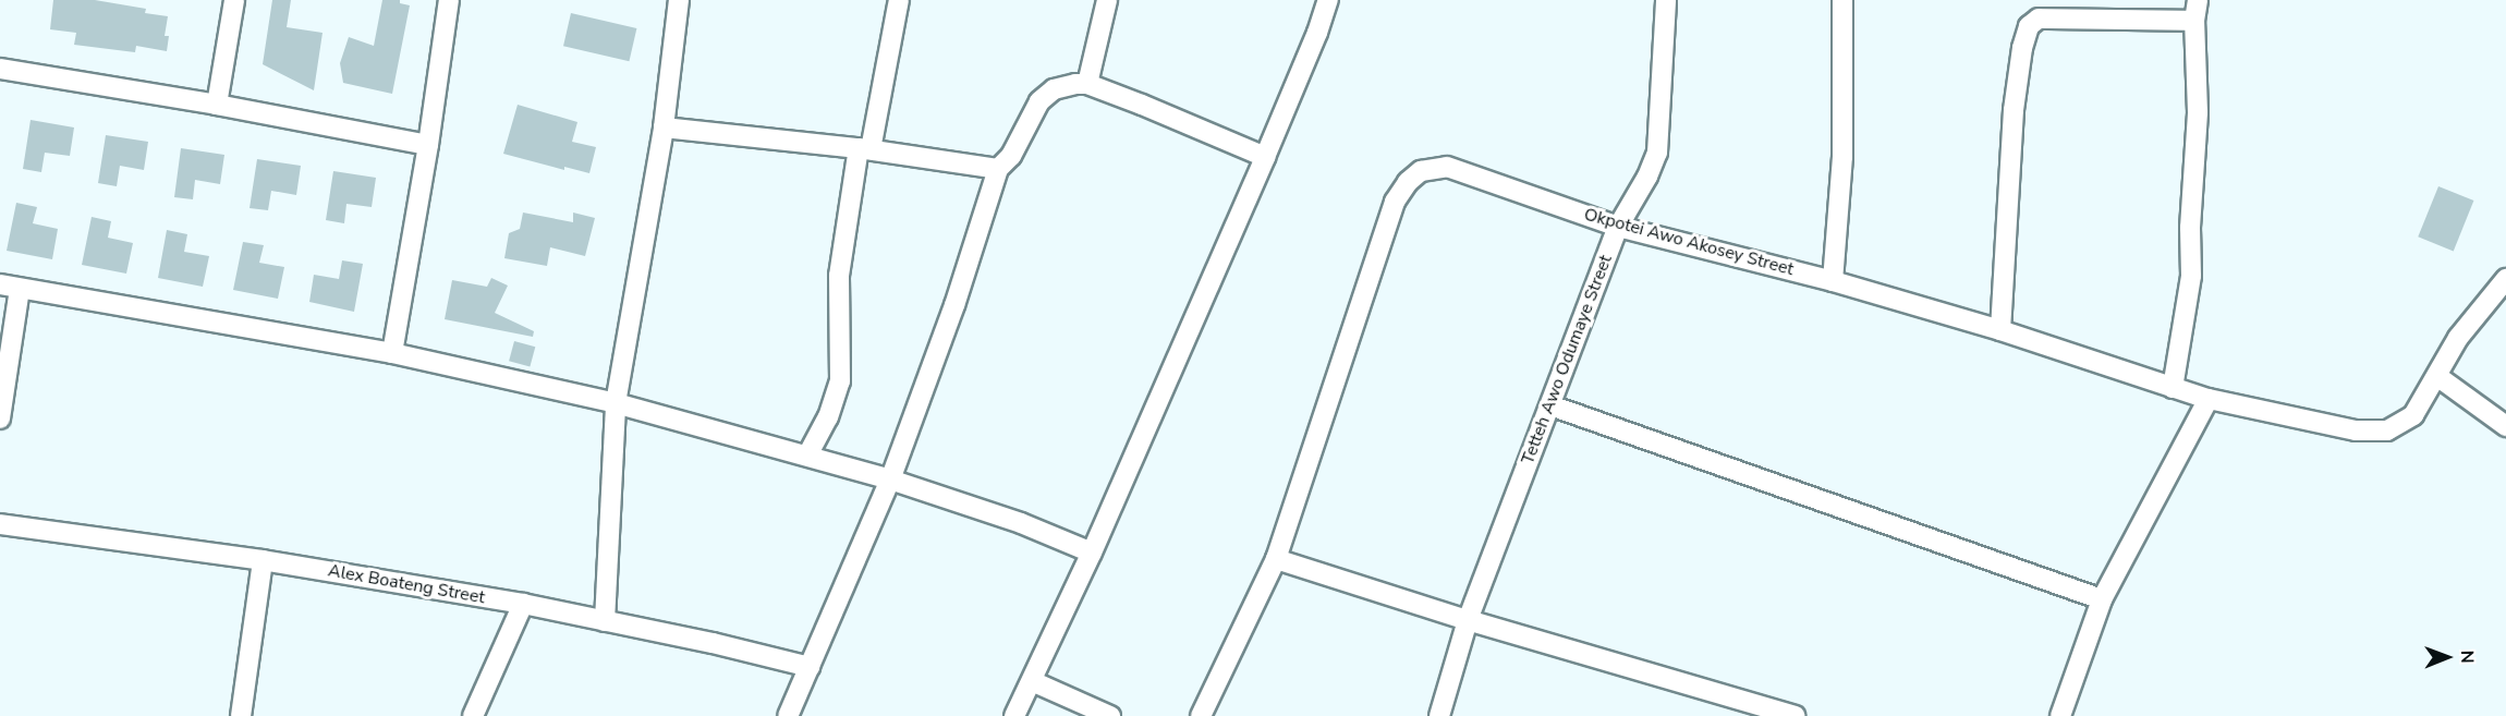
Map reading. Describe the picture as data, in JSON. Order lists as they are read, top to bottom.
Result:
{
  "streets": {
    "street": ["Okpotei Awo Akosey Street", "Tetteh Awo Odumaye Street", "Alex Boateng Street"]
  },
  "crossings": [
    ["Okpotei Awo Akosey Street", "Tetteh Awo Odumaye Street"]
  ],
  "north": "right"
}
